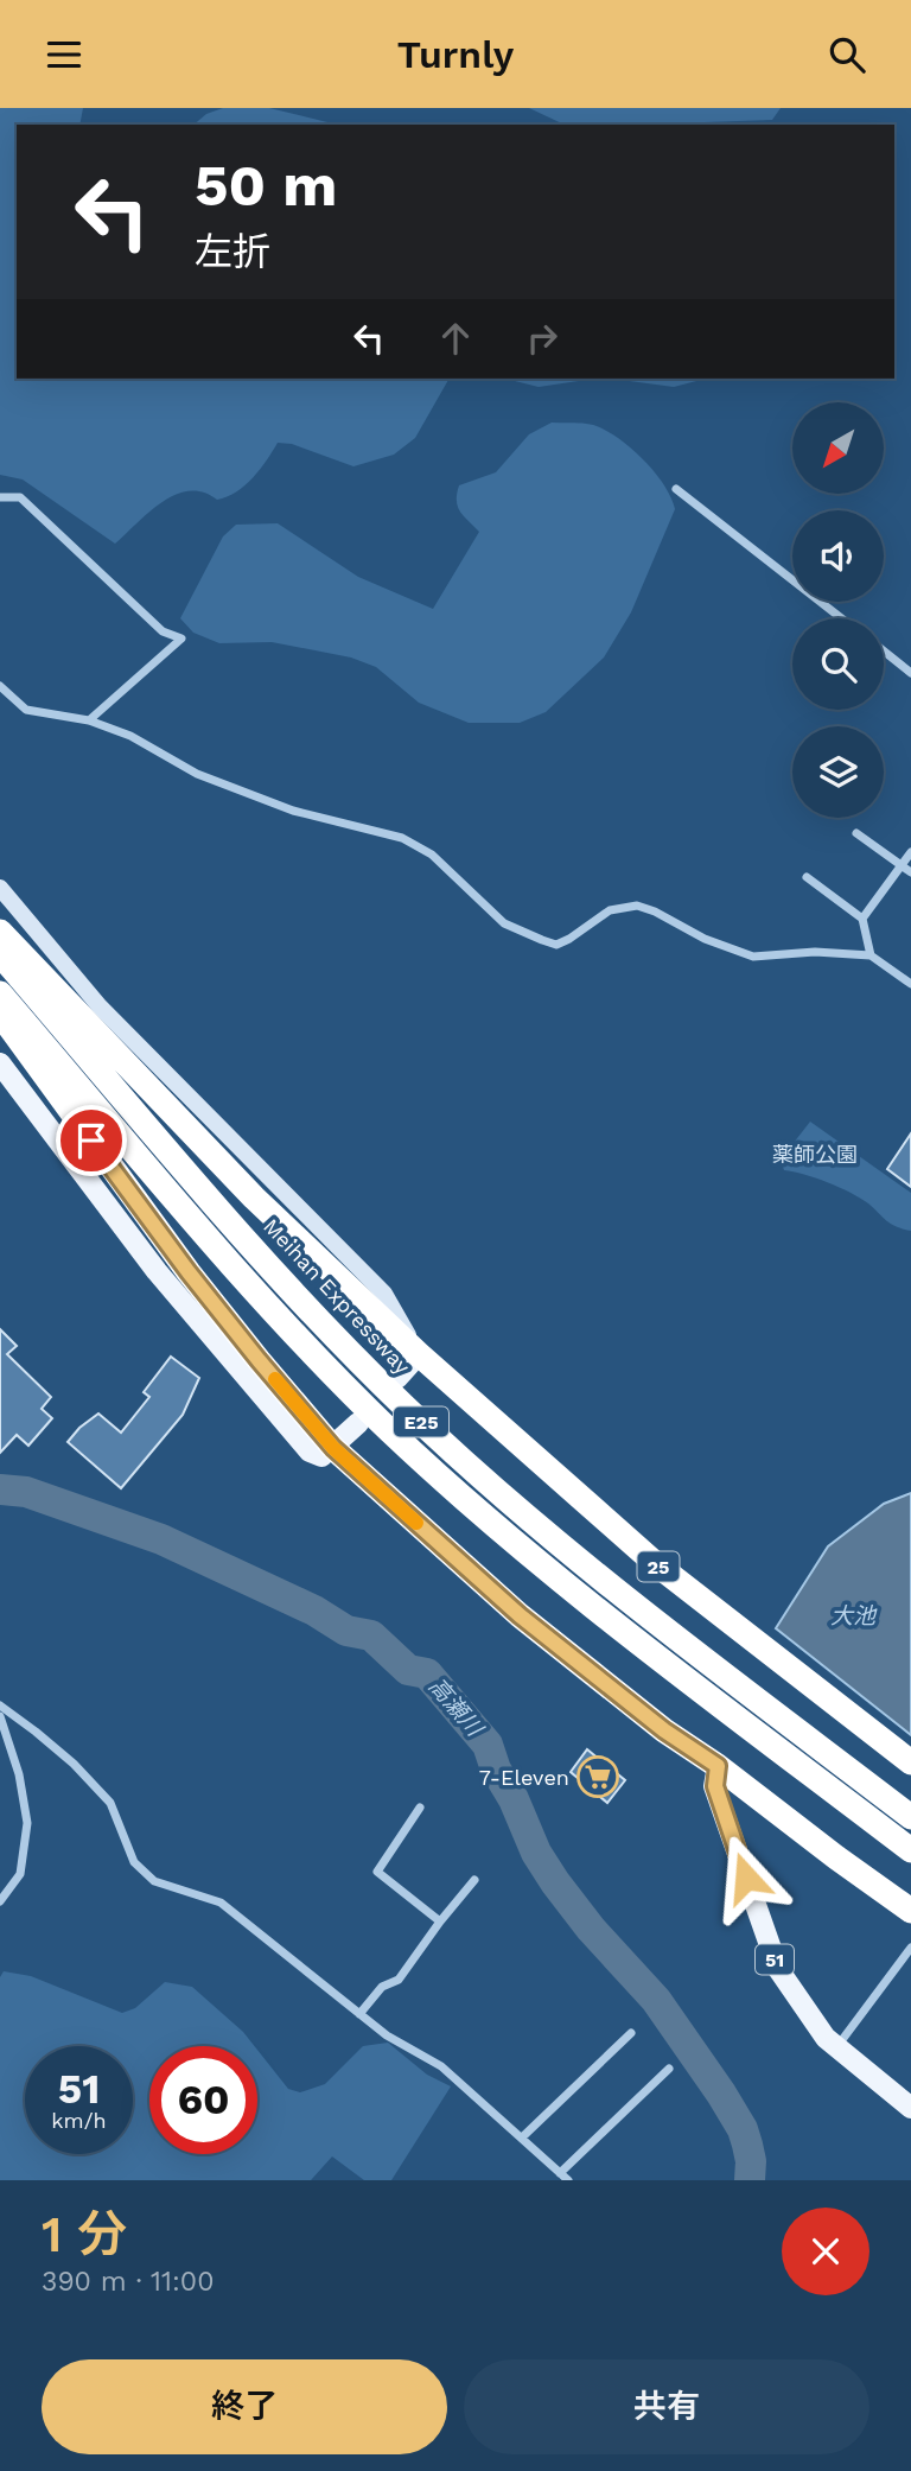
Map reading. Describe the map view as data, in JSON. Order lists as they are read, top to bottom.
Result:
{
  "streets": {
    "highway": ["Meihan Expressway", "E25", "25"],
    "main road": ["51"]
  },
  "water": ["大池", "高瀬川"],
  "parks": ["薬師公園"],
  "places": {
    "supermarket": ["7-Eleven"]
  },
  "north": "bottom left",
  "page": {
    "header": "Turnly",
    "turn": ["50 m", "左折"],
    "speed": "51 km/h",
    "limit": "60",
    "heading": ["1 分", "390 m · 11:00"],
    "buttons": ["終了", "共有"]
  }
}
